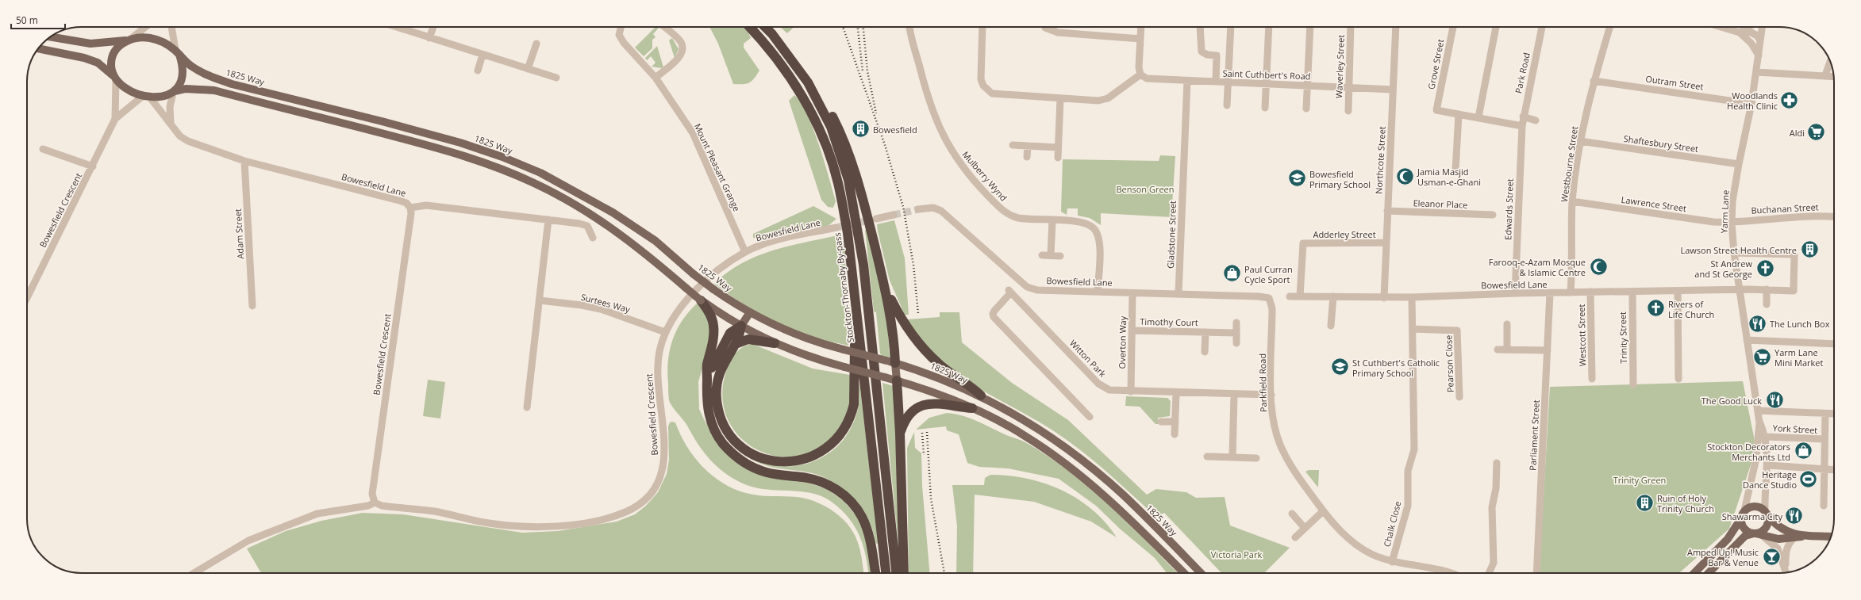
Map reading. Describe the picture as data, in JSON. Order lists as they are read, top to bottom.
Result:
{
  "streets": {
    "highway": ["Stockton-Thornaby By-pass"],
    "main road": ["1825 Way"],
    "street": [
      "Grove Street",
      "Waverley Street",
      "Park Road",
      "Saint Cuthbert's Road",
      "Outram Street",
      "Shaftesbury Street",
      "Northcote Street",
      "Westbourne Street",
      "Mount Pleasant Grange",
      "Mulberry Wynd",
      "Bowesfield Lane",
      "Eleanor Place",
      "Lawrence Street",
      "Buchanan Street",
      "Edwards Street",
      "Bowesfield Crescent",
      "Yarm Lane",
      "Adam Street",
      "Adderley Street",
      "Gladstone Street",
      "Surtees Way",
      "Timothy Court",
      "Westcott Street",
      "Trinity Street",
      "Overton Way",
      "Witton Park",
      "Pearson Close",
      "Parkfield Road",
      "York Street",
      "Parliament Street",
      "Chalk Close"
    ]
  },
  "crossings": [
    ["Waverley Street", "Saint Cuthbert's Road"],
    ["Park Road", "Edwards Street"],
    ["Saint Cuthbert's Road", "Northcote Street"],
    ["Saint Cuthbert's Road", "Gladstone Street"],
    ["1825 Way", "Bowesfield Lane"],
    ["1825 Way", "Bowesfield Crescent"],
    ["Outram Street", "Westbourne Street"],
    ["Outram Street", "Yarm Lane"],
    ["Shaftesbury Street", "Westbourne Street"],
    ["Shaftesbury Street", "Yarm Lane"],
    ["Northcote Street", "Bowesfield Lane"],
    ["Northcote Street", "Eleanor Place"],
    ["Northcote Street", "Adderley Street"],
    ["Westbourne Street", "Bowesfield Lane"],
    ["Westbourne Street", "Lawrence Street"],
    ["Mount Pleasant Grange", "Bowesfield Lane"],
    ["Mount Pleasant Grange", "Bowesfield Crescent"],
    ["Mulberry Wynd", "Bowesfield Lane"],
    ["Bowesfield Lane", "Edwards Street"],
    ["Bowesfield Lane", "Bowesfield Crescent"],
    ["Bowesfield Lane", "Yarm Lane"],
    ["Bowesfield Lane", "Adam Street"],
    ["Bowesfield Lane", "Adderley Street"],
    ["Bowesfield Lane", "Gladstone Street"],
    ["Bowesfield Lane", "Westcott Street"],
    ["Bowesfield Lane", "Trinity Street"],
    ["Bowesfield Lane", "Overton Way"],
    ["Bowesfield Lane", "Parkfield Road"],
    ["Bowesfield Lane", "Parliament Street"],
    ["Bowesfield Lane", "Chalk Close"],
    ["Lawrence Street", "Buchanan Street"],
    ["Lawrence Street", "Yarm Lane"],
    ["Buchanan Street", "Yarm Lane"],
    ["Bowesfield Crescent", "Surtees Way"],
    ["Yarm Lane", "York Street"],
    ["Timothy Court", "Overton Way"],
    ["Overton Way", "Witton Park"],
    ["Witton Park", "Parkfield Road"],
    ["Pearson Close", "Chalk Close"],
    ["Parkfield Road", "Chalk Close"]
  ],
  "parks": ["Benson Green", "Trinity Green", "Victoria Park"],
  "places": {
    "pharmacy": ["Woodlands Health Clinic"],
    "building": ["Bowesfield", "Lawson Street Health Centre", "Ruin of Holy Trinity Church"],
    "supermarket": ["Aldi", "Yarm Lane Mini Market"],
    "mosque": ["Jamia Masjid Usman-e-Ghani", "Farooq-e-Azam Mosque & Islamic Centre"],
    "school or university": ["Bowesfield Primary School", "St Cuthbert's Catholic Primary School"],
    "church": ["St Andrew and St George", "Rivers of Life Church"],
    "shop": ["Paul Curran Cycle Sport", "Stockton Decorators Merchants Ltd"],
    "restaurant": ["The Lunch Box", "The Good Luck", "Shawarma City"],
    "sports": ["Heritage Dance Studio"],
    "bar": ["Amped Up! Music Bar & Venue"]
  },
  "scale_bar": "50 m"
}
